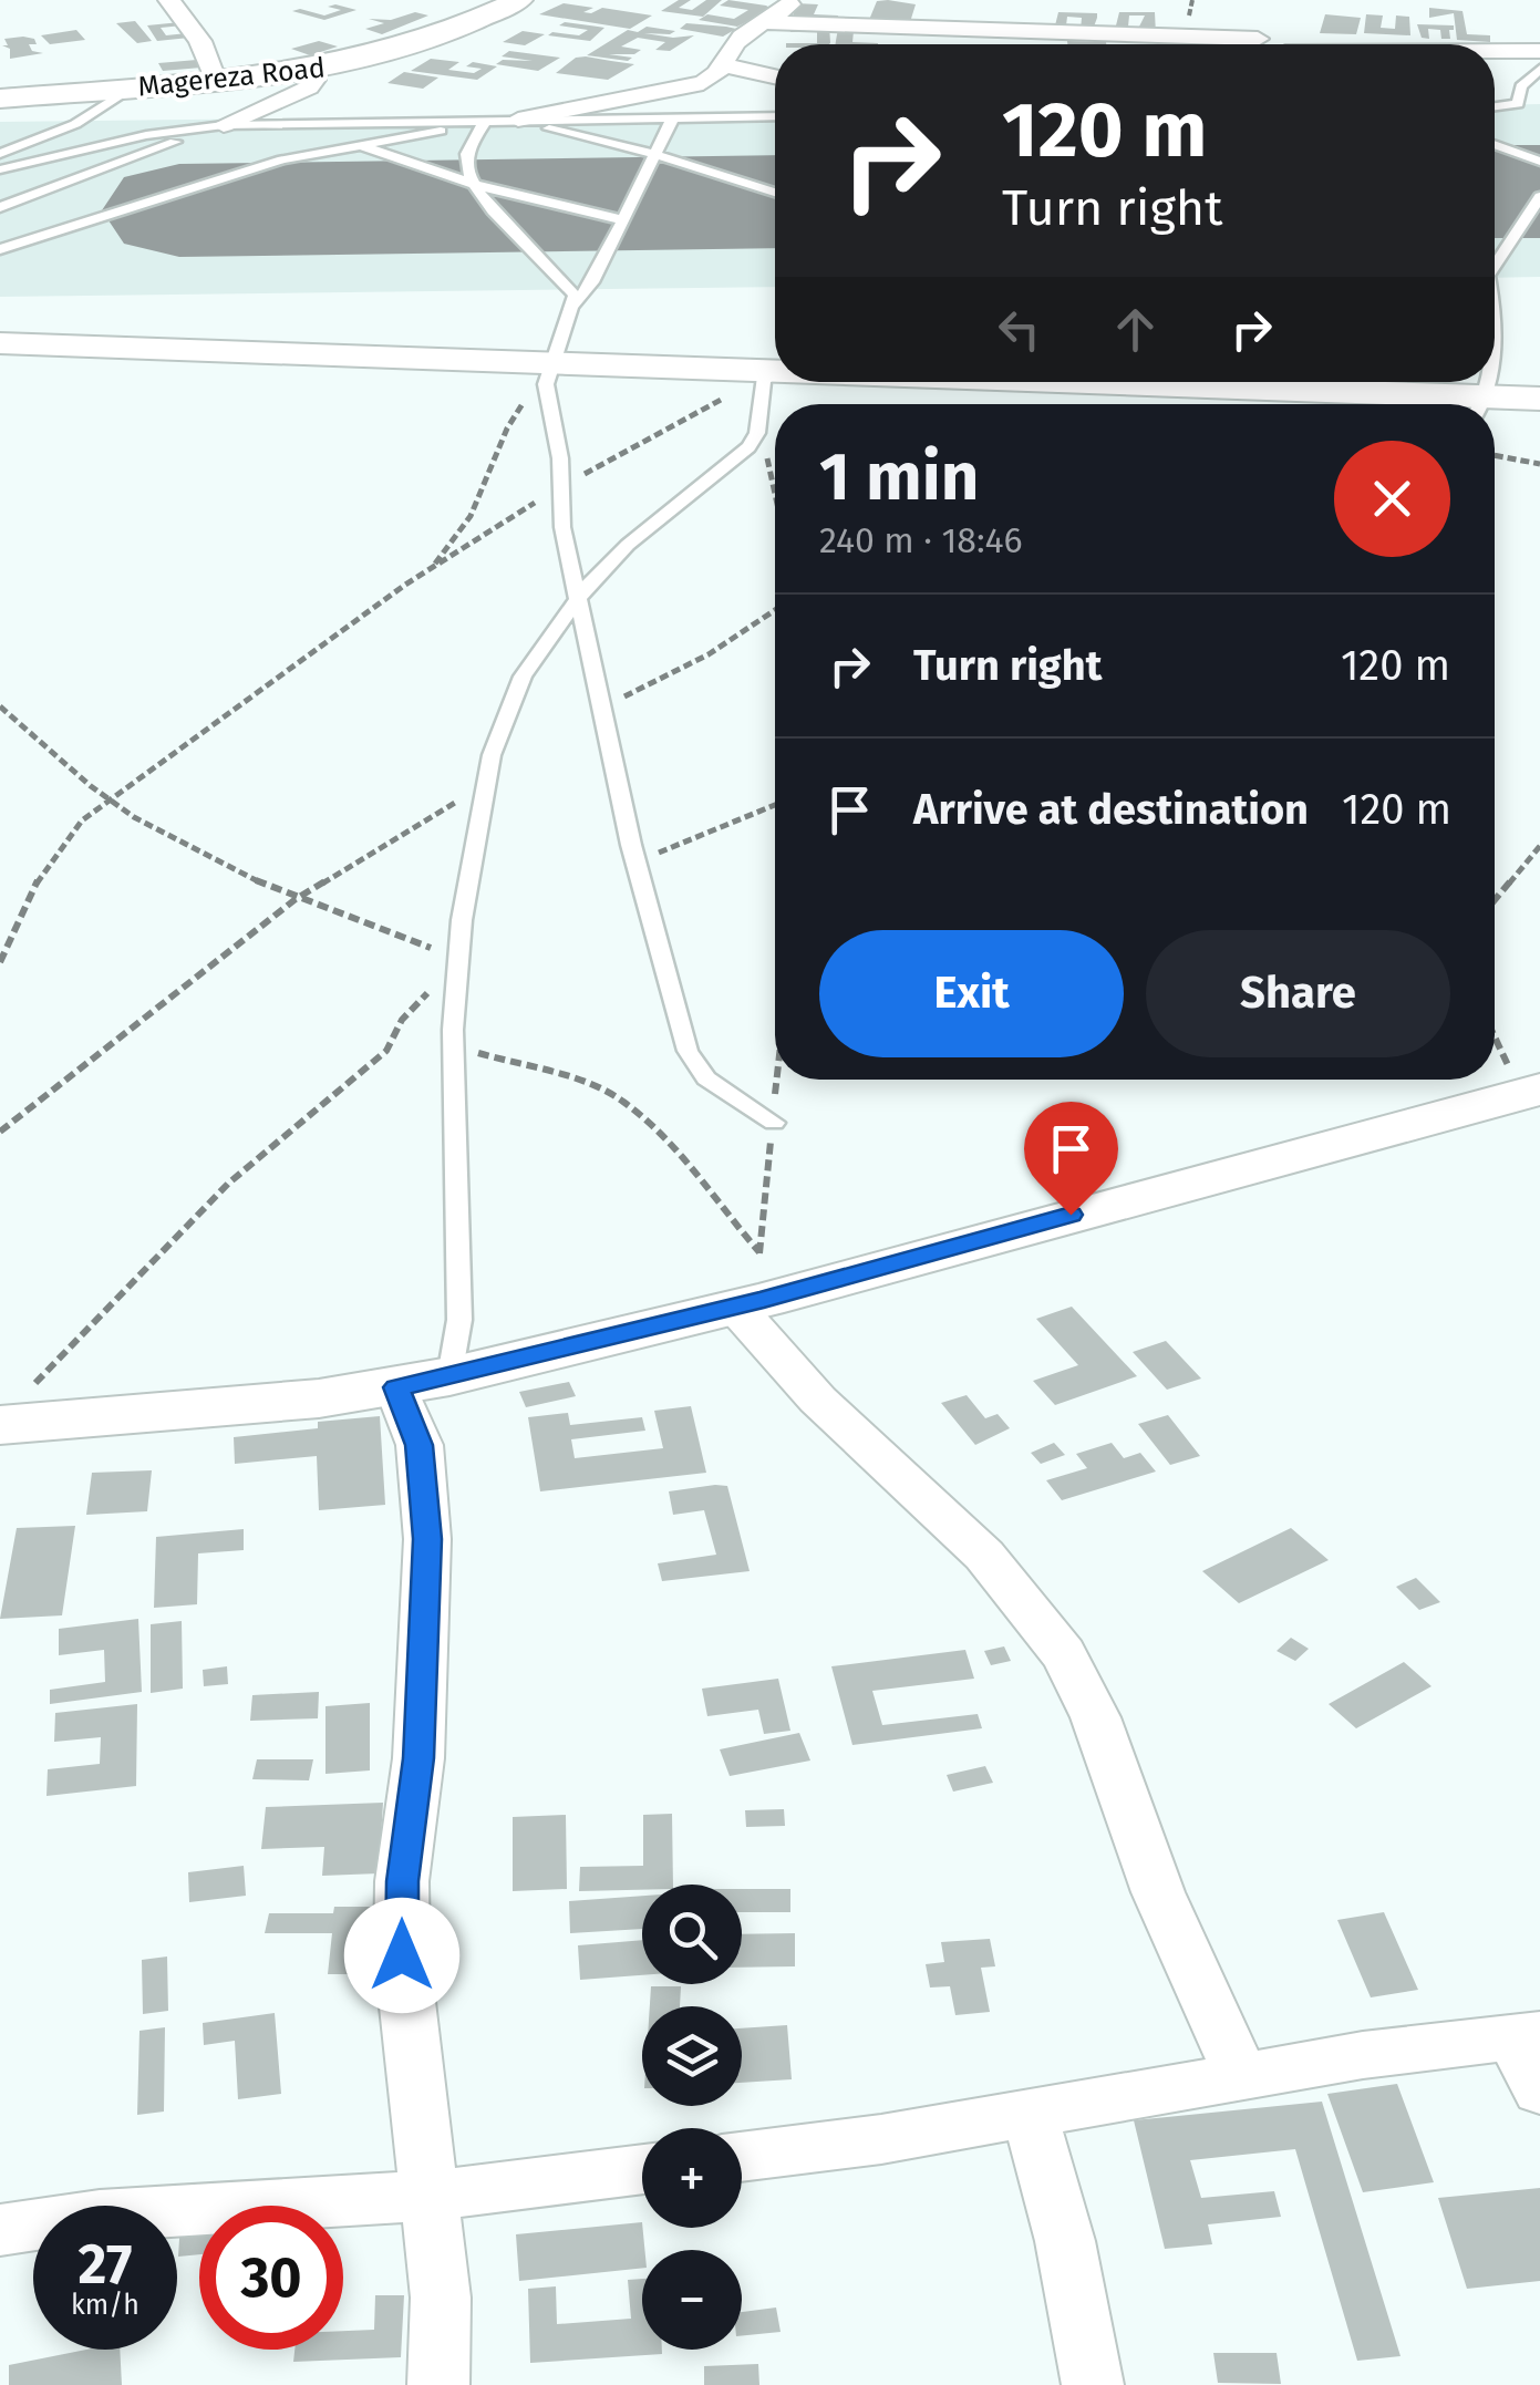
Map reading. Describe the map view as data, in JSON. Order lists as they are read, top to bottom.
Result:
{
  "streets": {
    "street": ["Magereza Road"]
  },
  "page": {
    "turn": ["120 m", "Turn right"],
    "heading": ["1 min", "240 m · 18:46"],
    "list": [
      {
        "name": "Turn right",
        "value": "120 m"
      },
      {
        "name": "Arrive at destination",
        "value": "120 m"
      }
    ],
    "buttons": ["Exit", "Share"],
    "map_buttons": ["+", "−"],
    "speed": "27 km/h",
    "limit": "30"
  }
}
